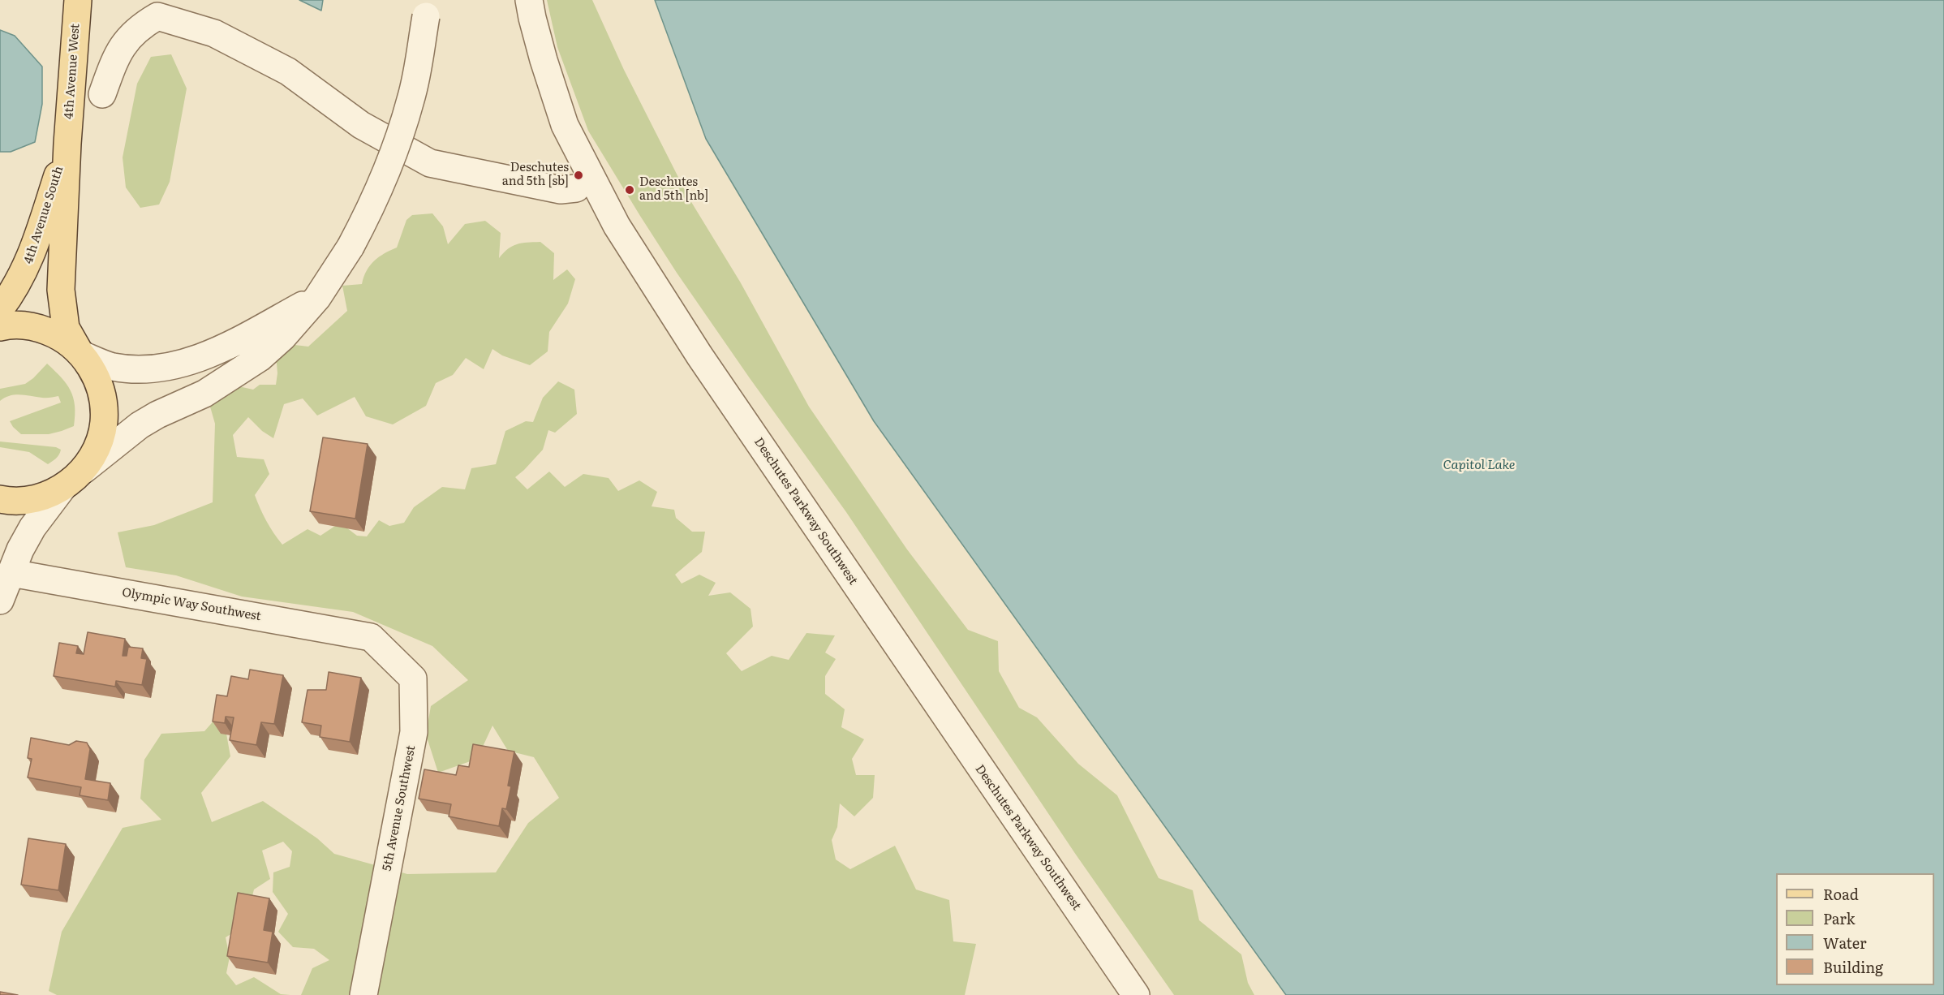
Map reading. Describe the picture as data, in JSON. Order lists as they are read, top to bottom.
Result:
{
  "streets": {
    "main road": ["4th Avenue West", "4th Avenue South"],
    "street": ["Deschutes Parkway Southwest", "Olympic Way Southwest", "5th Avenue Southwest"]
  },
  "crossings": [
    ["4th Avenue West", "4th Avenue South"],
    ["Olympic Way Southwest", "5th Avenue Southwest"]
  ],
  "water": ["Capitol Lake"],
  "places": ["Deschutes and 5th [sb]", "Deschutes and 5th [nb]"],
  "legend": [
    "Road",
    "Park",
    "Water",
    "Building"
  ]
}
